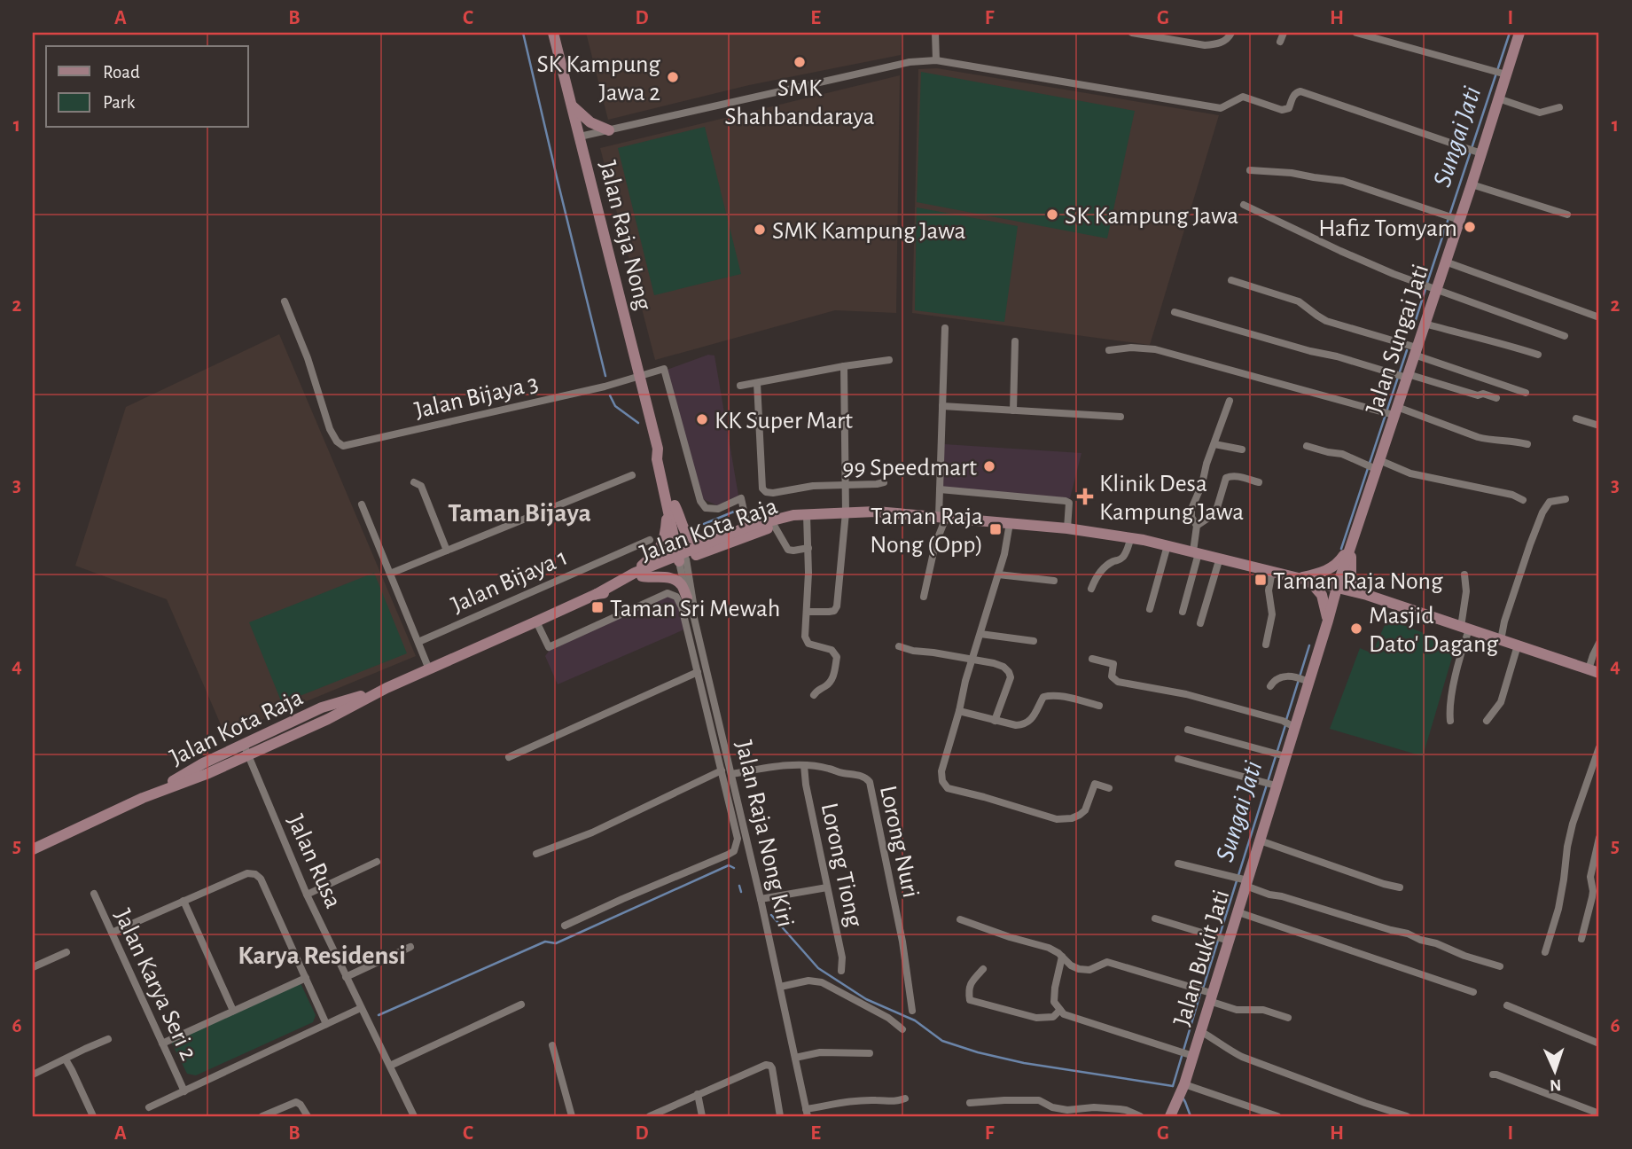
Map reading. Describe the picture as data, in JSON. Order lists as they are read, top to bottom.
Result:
{
  "streets": {
    "main road": [
      "Jalan Raja Nong",
      "Jalan Sungai Jati",
      "Jalan Kota Raja",
      "Jalan Bukit Jati"
    ],
    "street": [
      "Jalan Bijaya 3",
      "Jalan Bijaya 1",
      "Jalan Raja Nong Kiri",
      "Lorong Nuri",
      "Jalan Rusa",
      "Lorong Tiong",
      "Jalan Karya Seri 2"
    ]
  },
  "crossings": [
    ["Jalan Raja Nong", "Jalan Bijaya 3"],
    ["Jalan Raja Nong", "Jalan Kota Raja"],
    ["Jalan Raja Nong", "Jalan Raja Nong Kiri"],
    ["Jalan Sungai Jati", "Jalan Kota Raja"],
    ["Jalan Sungai Jati", "Jalan Bukit Jati"],
    ["Jalan Bijaya 3", "Jalan Kota Raja"],
    ["Jalan Kota Raja", "Jalan Raja Nong Kiri"],
    ["Jalan Kota Raja", "Jalan Rusa"],
    ["Jalan Kota Raja", "Jalan Bukit Jati"],
    ["Jalan Raja Nong Kiri", "Lorong Nuri"],
    ["Lorong Nuri", "Lorong Tiong"]
  ],
  "districts": ["Taman Bijaya", "Karya Residensi"],
  "water": ["Sungai Jati"],
  "places": {
    "other": [
      "SMK Shahbandaraya",
      "SK Kampung Jawa 2",
      "SK Kampung Jawa",
      "Hafiz Tomyam",
      "SMK Kampung Jawa",
      "KK Super Mart",
      "99 Speedmart",
      "Masjid Dato' Dagang"
    ],
    "health": ["Klinik Desa Kampung Jawa"],
    "transit": ["Taman Raja Nong (Opp)", "Taman Raja Nong", "Taman Sri Mewah"]
  },
  "legend": ["Road", "Park"],
  "north": "bottom",
  "grid": {
    "columns": [
      "A",
      "B",
      "C",
      "D",
      "E",
      "F",
      "G",
      "H",
      "I"
    ],
    "rows": [
      "1",
      "2",
      "3",
      "4",
      "5",
      "6"
    ]
  }
}
